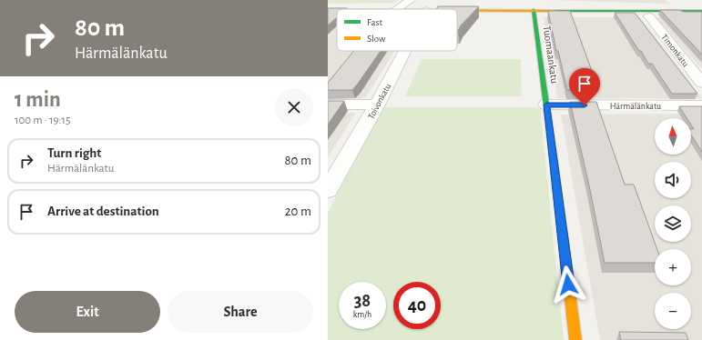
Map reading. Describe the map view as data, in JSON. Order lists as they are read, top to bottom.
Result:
{
  "streets": {
    "street": [
      "Timonkatu",
      "Tuomaankatu",
      "Toivonkatu",
      "Härmälänkatu"
    ]
  },
  "crossings": [
    ["Tuomaankatu", "Härmälänkatu"]
  ],
  "legend": ["Fast", "Slow"],
  "north": "top",
  "page": {
    "turn": ["80 m", "Härmälänkatu"],
    "heading": ["1 min", "100 m · 19:15"],
    "map_buttons": ["+", "−"],
    "list": [
      {
        "name": "Turn right",
        "note": "Härmälänkatu",
        "value": "80 m"
      },
      {
        "name": "Arrive at destination",
        "value": "20 m"
      }
    ],
    "speed": "38 km/h",
    "limit": "40",
    "buttons": ["Exit", "Share"]
  }
}
